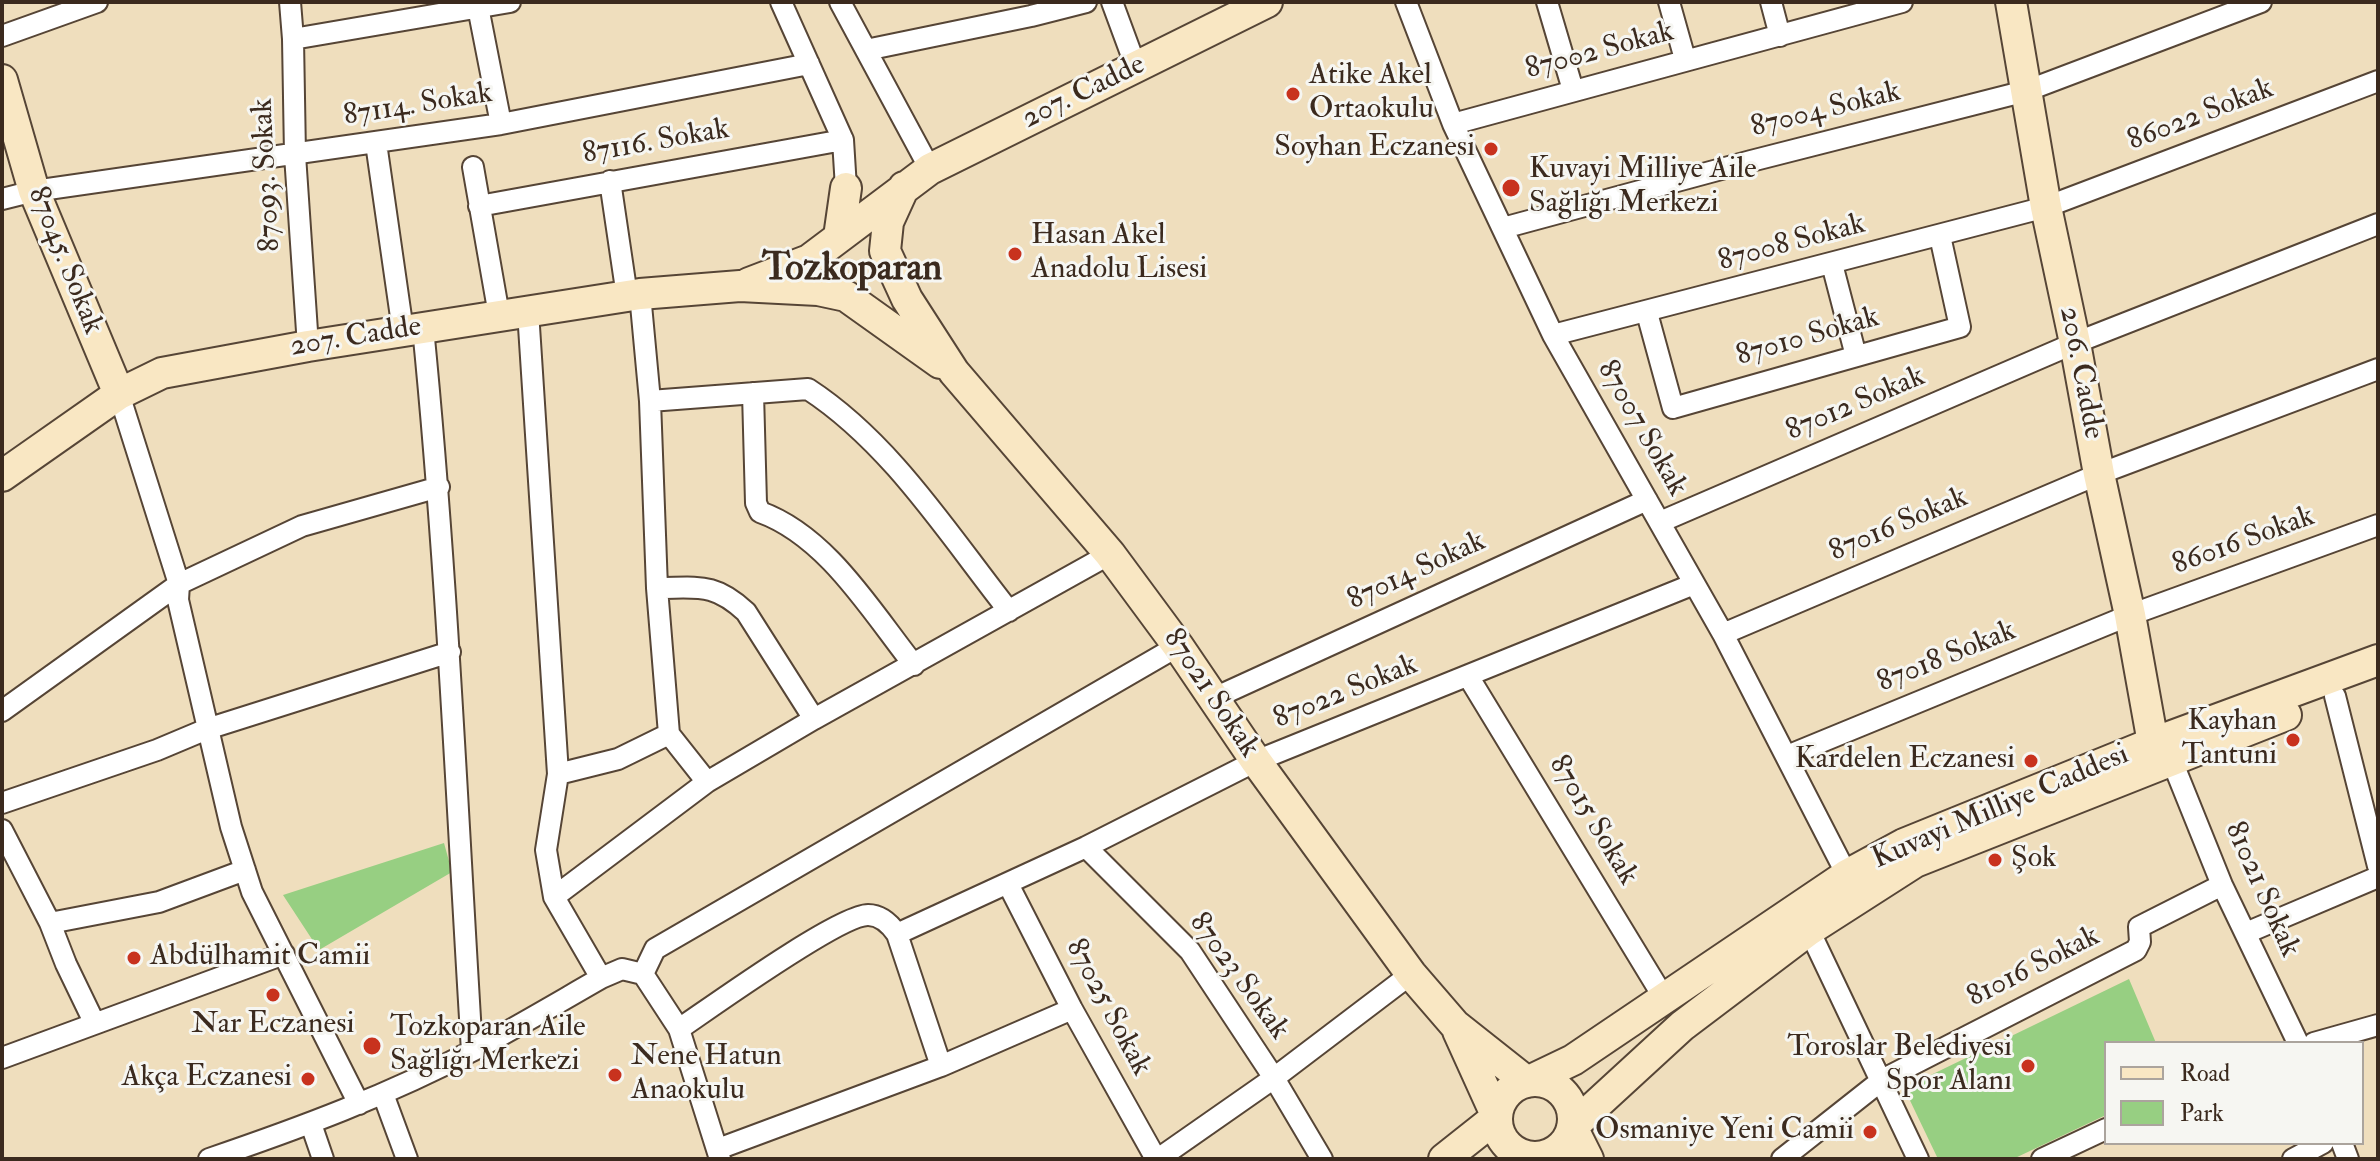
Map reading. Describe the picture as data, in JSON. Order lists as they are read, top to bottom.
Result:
{
  "streets": {
    "street": [
      "87002 Sokak",
      "207. Cadde",
      "87114. Sokak",
      "87004 Sokak",
      "86022 Sokak",
      "87116. Sokak",
      "87093. Sokak",
      "87008 Sokak",
      "87045. Sokak",
      "87010 Sokak",
      "206. Cadde",
      "87012 Sokak",
      "87007 Sokak",
      "87016 Sokak",
      "86016 Sokak",
      "87014 Sokak",
      "87018 Sokak",
      "87022 Sokak",
      "87021 Sokak",
      "Kuvayi Milliye Caddesi",
      "87015 Sokak",
      "81021 Sokak",
      "81016 Sokak",
      "87023 Sokak",
      "87025 Sokak"
    ]
  },
  "crossings": [
    ["87002 Sokak", "87007 Sokak"],
    ["207. Cadde", "87093. Sokak"],
    ["207. Cadde", "87045. Sokak"],
    ["87114. Sokak", "87093. Sokak"],
    ["87114. Sokak", "87045. Sokak"],
    ["87004 Sokak", "206. Cadde"],
    ["87004 Sokak", "87007 Sokak"],
    ["86022 Sokak", "87008 Sokak"],
    ["86022 Sokak", "206. Cadde"],
    ["87008 Sokak", "87010 Sokak"],
    ["87008 Sokak", "206. Cadde"],
    ["87008 Sokak", "87007 Sokak"],
    ["206. Cadde", "87012 Sokak"],
    ["206. Cadde", "87016 Sokak"],
    ["206. Cadde", "86016 Sokak"],
    ["206. Cadde", "87018 Sokak"],
    ["206. Cadde", "Kuvayi Milliye Caddesi"],
    ["206. Cadde", "81021 Sokak"],
    ["87012 Sokak", "87007 Sokak"],
    ["87007 Sokak", "87016 Sokak"],
    ["87007 Sokak", "87014 Sokak"],
    ["87007 Sokak", "87018 Sokak"],
    ["87007 Sokak", "87022 Sokak"],
    ["87007 Sokak", "Kuvayi Milliye Caddesi"],
    ["86016 Sokak", "87018 Sokak"],
    ["87014 Sokak", "87021 Sokak"],
    ["87022 Sokak", "87021 Sokak"],
    ["87022 Sokak", "87015 Sokak"],
    ["87022 Sokak", "87023 Sokak"],
    ["87022 Sokak", "87025 Sokak"],
    ["87021 Sokak", "Kuvayi Milliye Caddesi"],
    ["Kuvayi Milliye Caddesi", "87015 Sokak"],
    ["Kuvayi Milliye Caddesi", "81021 Sokak"],
    ["81021 Sokak", "81016 Sokak"]
  ],
  "districts": ["Tozkoparan"],
  "places": [
    "Atike Akel Ortaokulu",
    "Soyhan Eczanesi",
    "Kuvayi Milliye Aile Sağlığı Merkezi",
    "Hasan Akel Anadolu Lisesi",
    "Kayhan Tantuni",
    "Kardelen Eczanesi",
    "Şok",
    "Abdülhamit Camii",
    "Nar Eczanesi",
    "Tozkoparan Aile Sağlığı Merkezi",
    "Toroslar Belediyesi Spor Alanı",
    "Nene Hatun Anaokulu",
    "Akça Eczanesi",
    "Osmaniye Yeni Camii"
  ],
  "legend": ["Road", "Park"]
}
